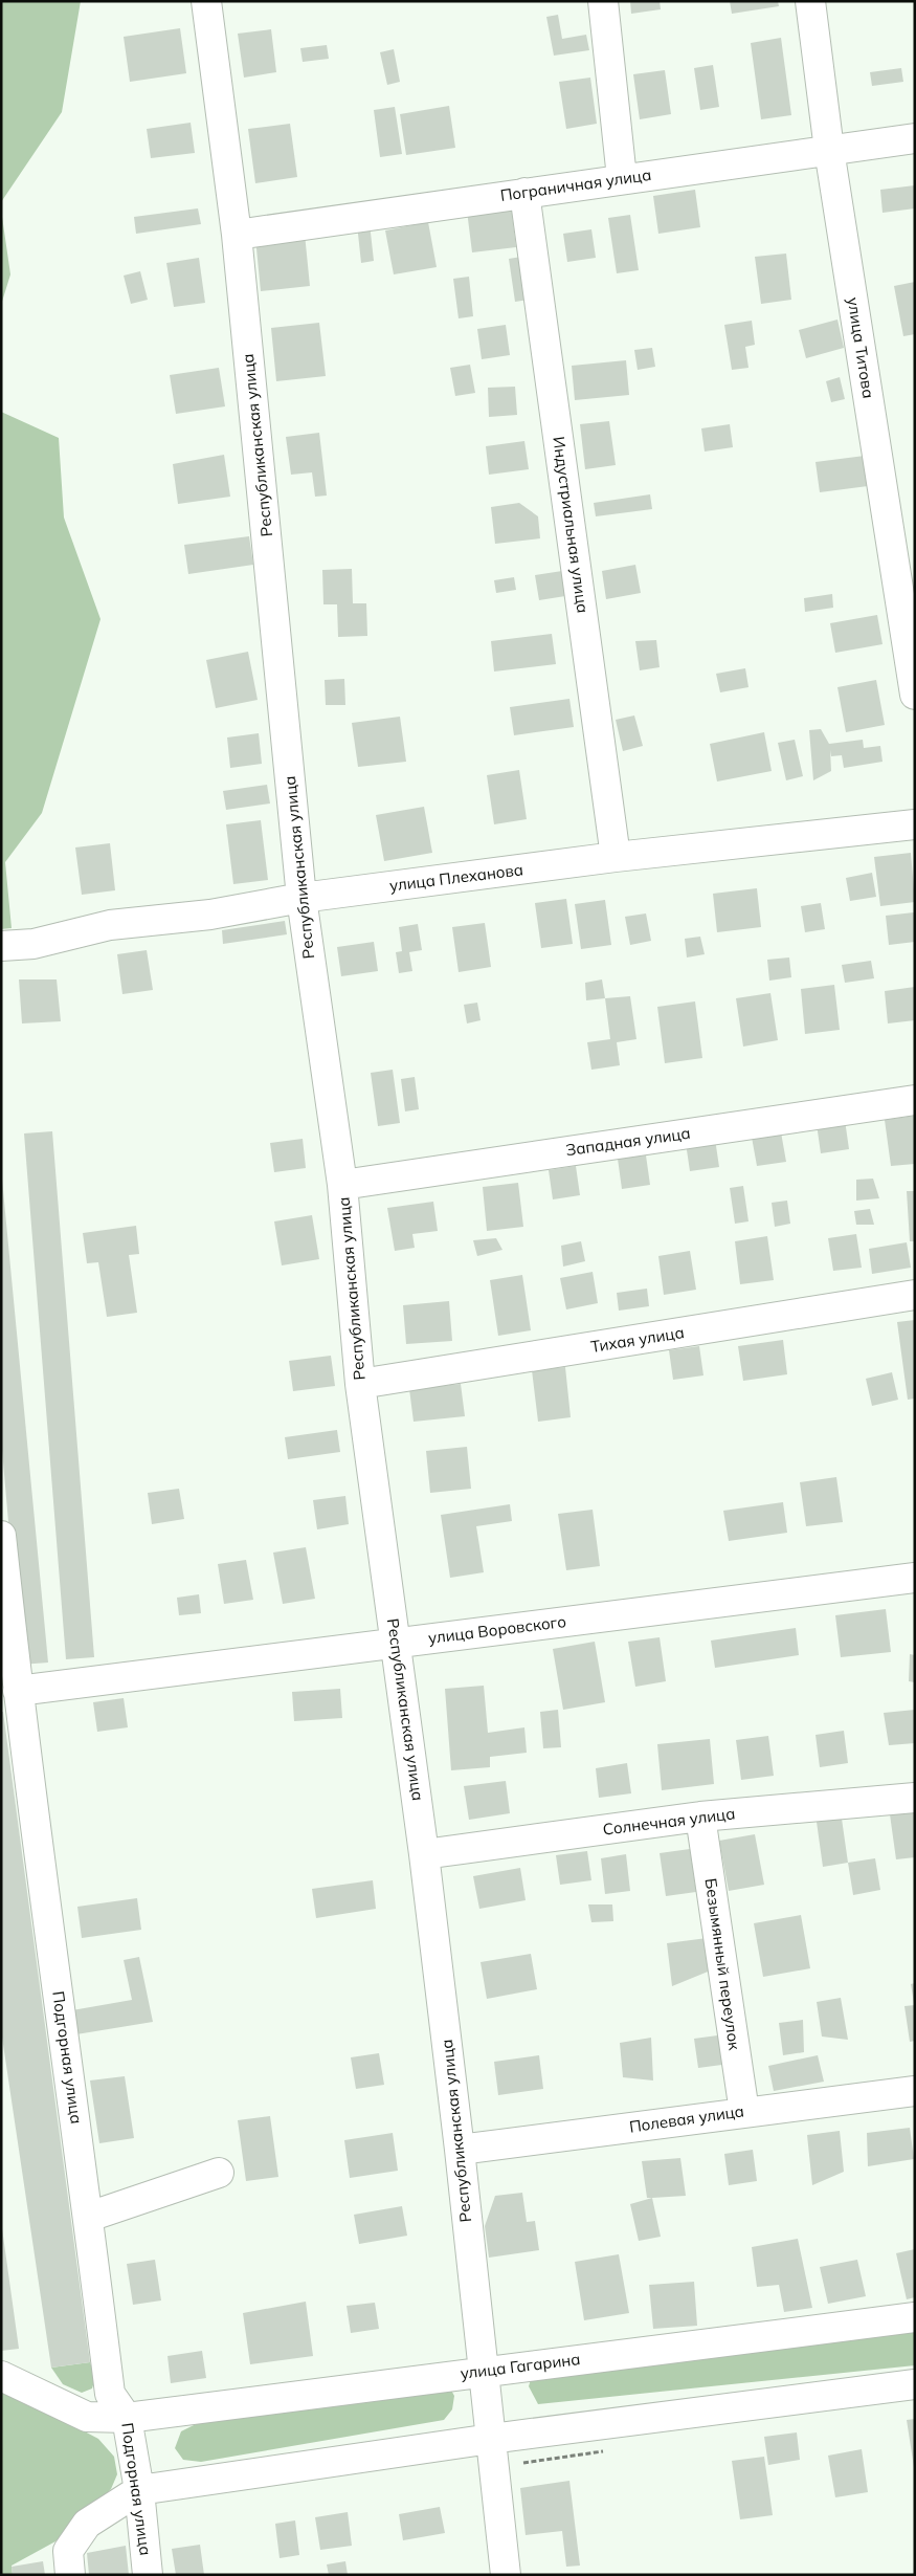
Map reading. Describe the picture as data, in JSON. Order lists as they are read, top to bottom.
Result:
{
  "streets": {
    "street": [
      "Пограничная улица",
      "улица Титова",
      "Республиканская улица",
      "Индустриальная улица",
      "улица Плеханова",
      "Западная улица",
      "Тихая улица",
      "улица Воровского",
      "Солнечная улица",
      "Безымянный переулок",
      "Подгорная улица",
      "Полевая улица",
      "улица Гагарина"
    ]
  },
  "crossings": [
    ["Пограничная улица", "улица Титова"],
    ["Пограничная улица", "Республиканская улица"],
    ["Пограничная улица", "Индустриальная улица"],
    ["Республиканская улица", "улица Плеханова"],
    ["Республиканская улица", "Западная улица"],
    ["Республиканская улица", "Тихая улица"],
    ["Республиканская улица", "улица Воровского"],
    ["Республиканская улица", "Солнечная улица"],
    ["Республиканская улица", "Полевая улица"],
    ["Республиканская улица", "улица Гагарина"],
    ["Индустриальная улица", "улица Плеханова"],
    ["улица Воровского", "Подгорная улица"],
    ["Солнечная улица", "Безымянный переулок"],
    ["Безымянный переулок", "Полевая улица"],
    ["Подгорная улица", "улица Гагарина"]
  ]
}
